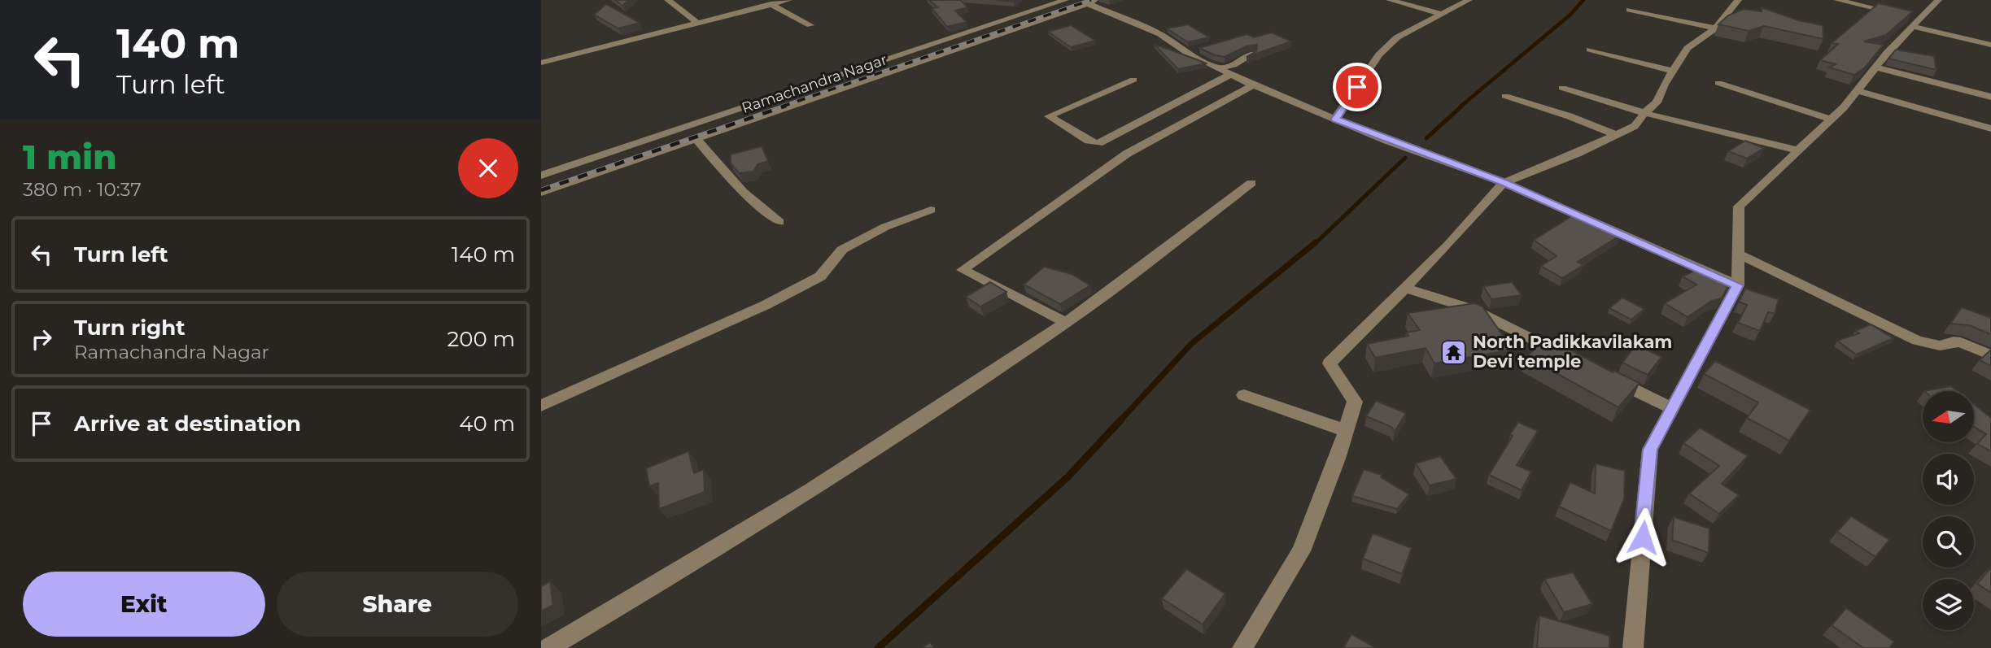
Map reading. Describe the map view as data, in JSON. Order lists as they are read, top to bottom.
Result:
{
  "streets": {
    "street": ["Ramachandra Nagar"]
  },
  "places": {
    "temple": ["North Padikkavilakam Devi temple"]
  },
  "north": "left",
  "page": {
    "turn": ["140 m", "Turn left"],
    "heading": ["1 min", "380 m · 10:37"],
    "list": [
      {
        "name": "Turn left",
        "value": "140 m"
      },
      {
        "name": "Turn right",
        "note": "Ramachandra Nagar",
        "value": "200 m"
      },
      {
        "name": "Arrive at destination",
        "value": "40 m"
      }
    ],
    "buttons": ["Exit", "Share"]
  }
}
